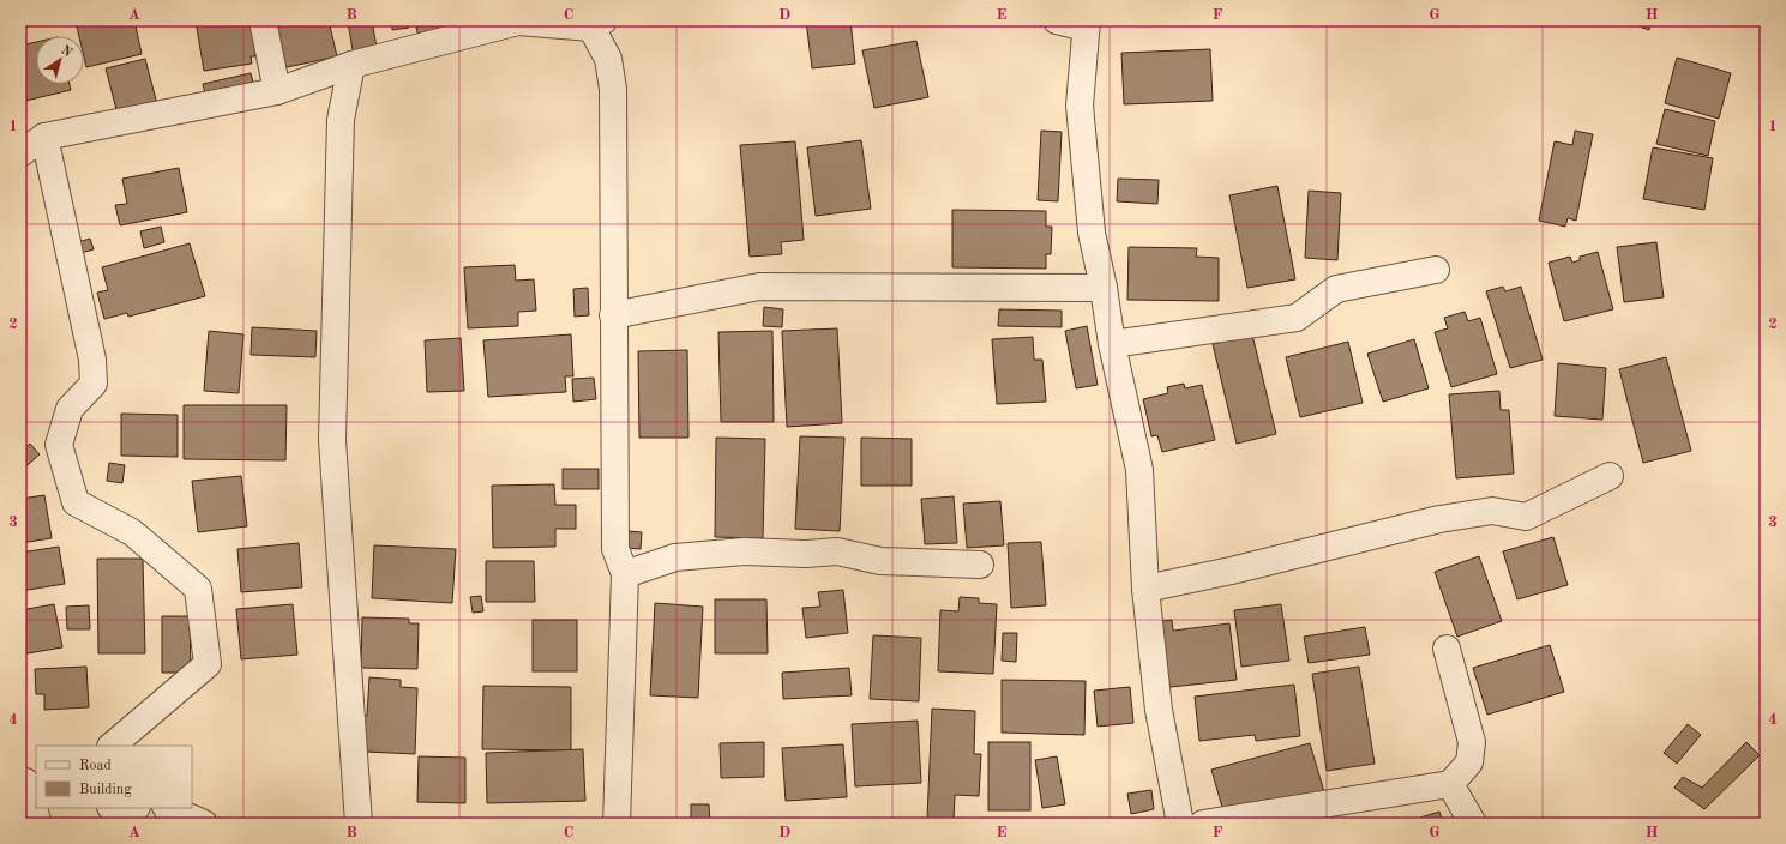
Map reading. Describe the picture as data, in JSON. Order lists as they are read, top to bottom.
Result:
{
  "legend": ["Road", "Building"],
  "north": "top right",
  "grid": {
    "columns": [
      "A",
      "B",
      "C",
      "D",
      "E",
      "F",
      "G",
      "H"
    ],
    "rows": [
      "1",
      "2",
      "3",
      "4"
    ]
  }
}
